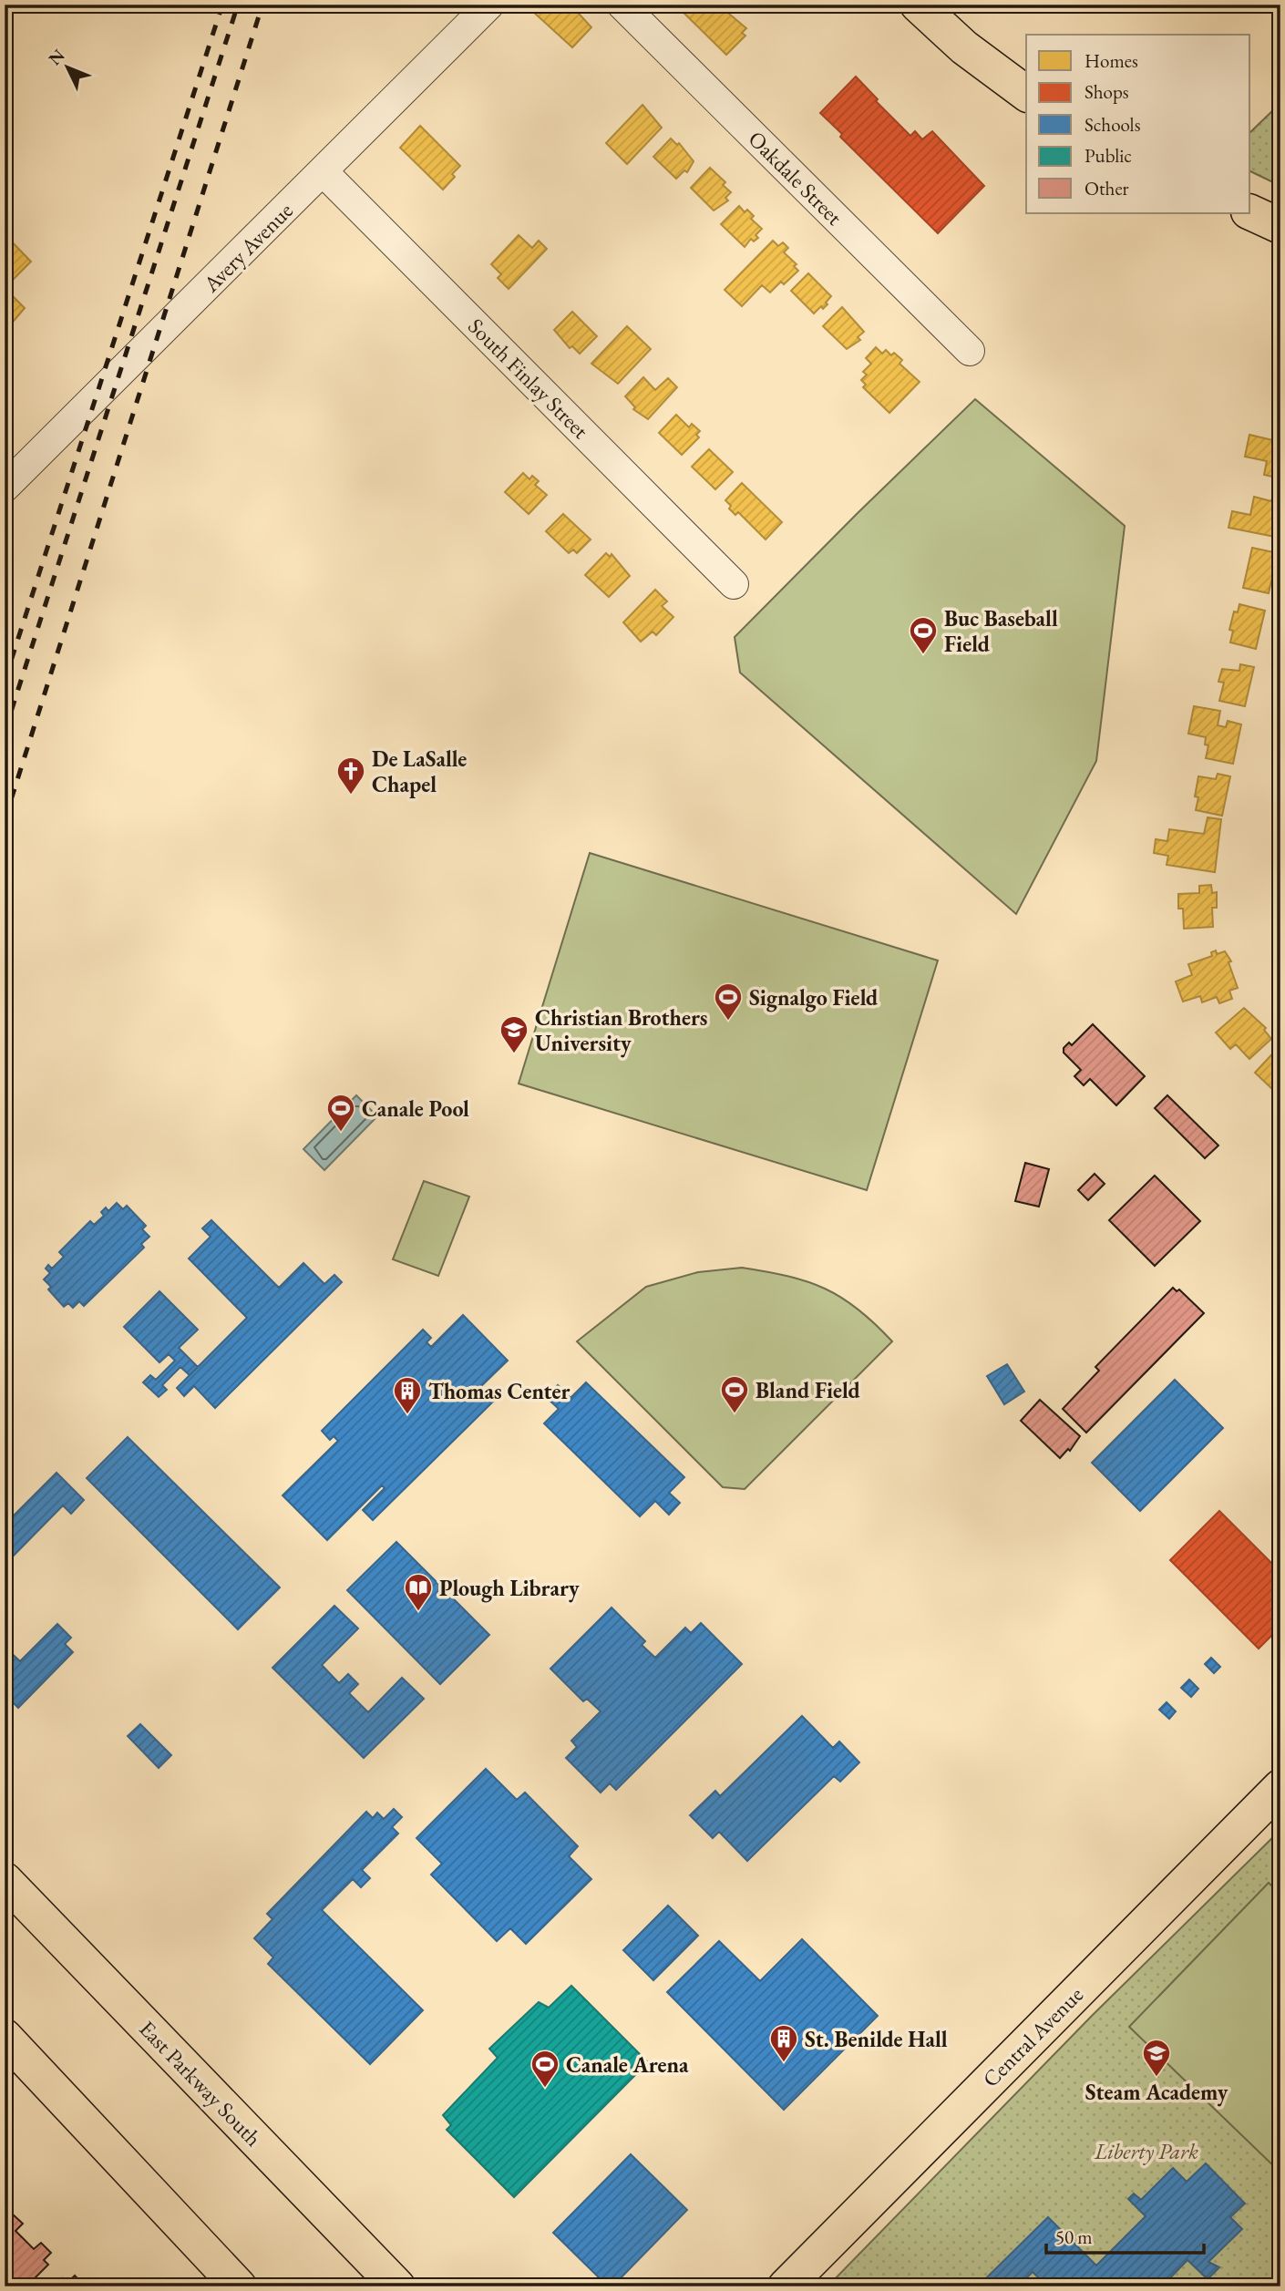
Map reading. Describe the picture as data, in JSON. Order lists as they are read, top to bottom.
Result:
{
  "streets": {
    "main road": ["Central Avenue", "East Parkway South"],
    "street": ["Oakdale Street", "Avery Avenue", "South Finlay Street"]
  },
  "crossings": [
    ["Avery Avenue", "South Finlay Street"]
  ],
  "parks": ["Liberty Park"],
  "places": {
    "sports": [
      "Buc Baseball Field",
      "Signalgo Field",
      "Canale Pool",
      "Bland Field",
      "Canale Arena"
    ],
    "church": ["De LaSalle Chapel"],
    "school or university": ["Christian Brothers University", "Steam Academy"],
    "building": ["Thomas Center", "St. Benilde Hall"],
    "library": ["Plough Library"]
  },
  "legend": [
    "Homes",
    "Shops",
    "Schools",
    "Public",
    "Other"
  ],
  "scale_bar": "50 m",
  "north": "top left"
}
